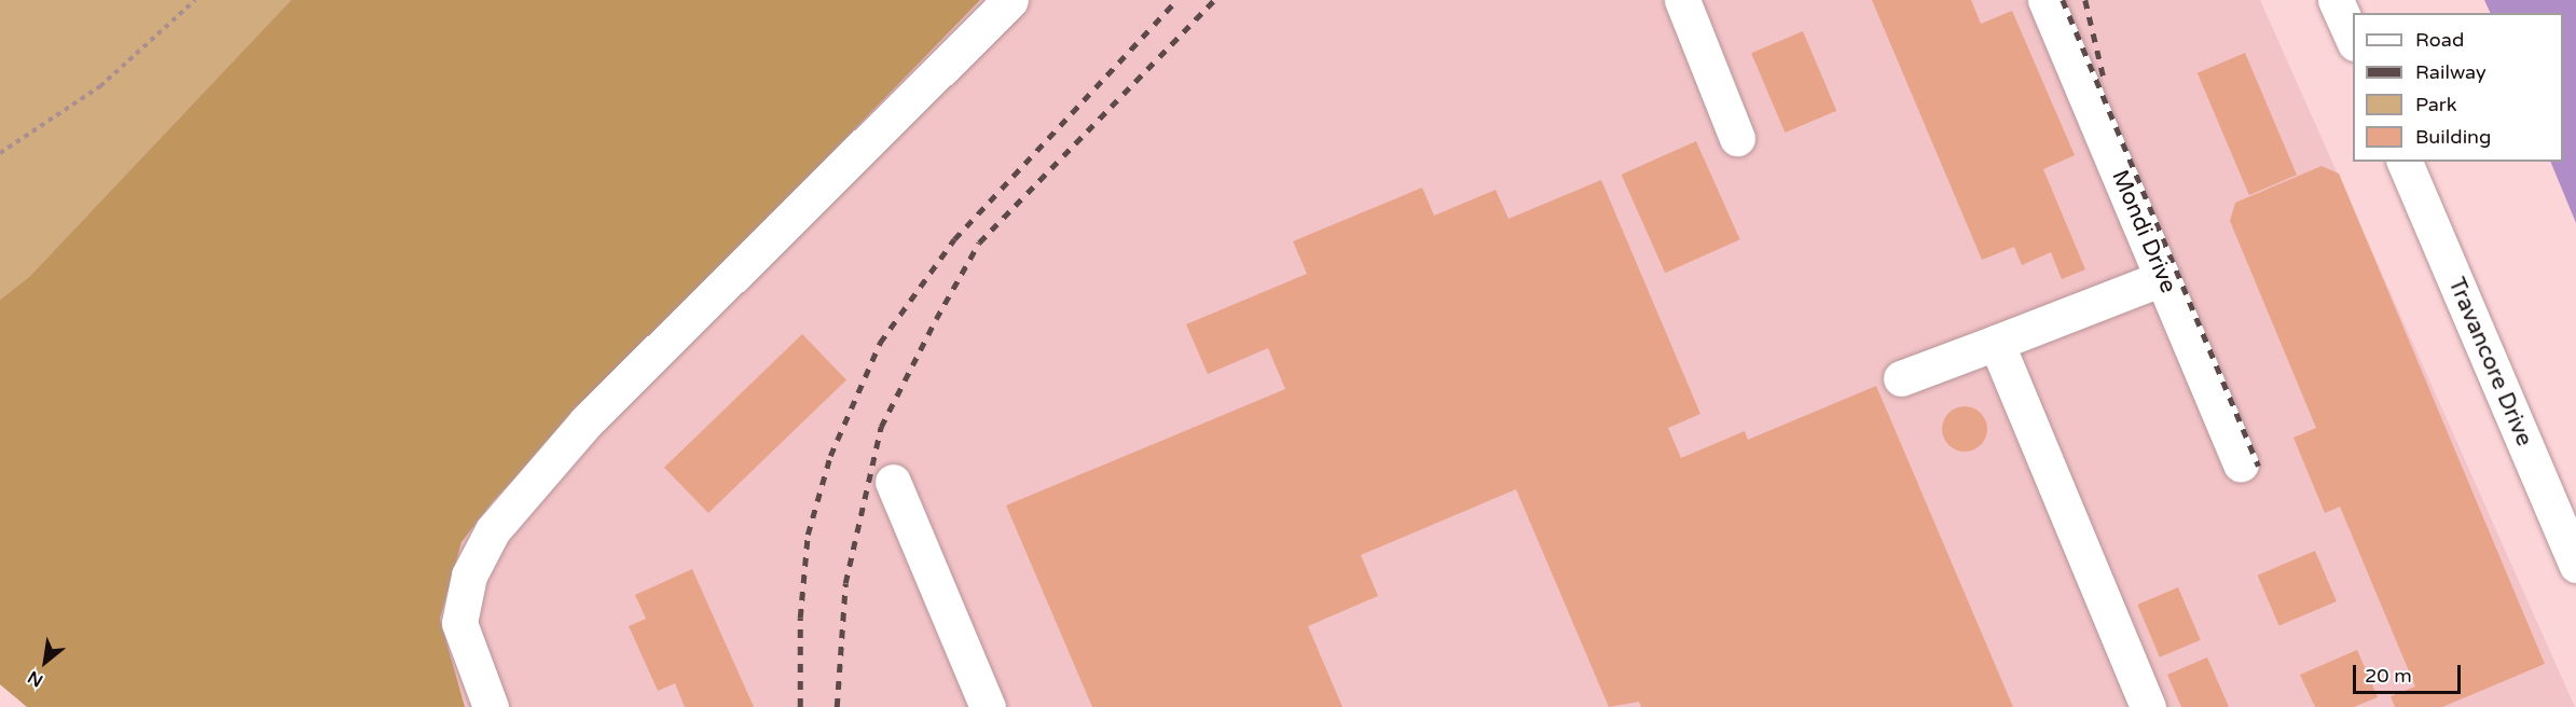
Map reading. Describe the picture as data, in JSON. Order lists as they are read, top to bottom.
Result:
{
  "streets": {
    "street": ["Mondi Drive", "Travancore Drive"]
  },
  "legend": [
    "Road",
    "Railway",
    "Park",
    "Building"
  ],
  "scale_bar": "20 m",
  "north": "bottom left"
}
